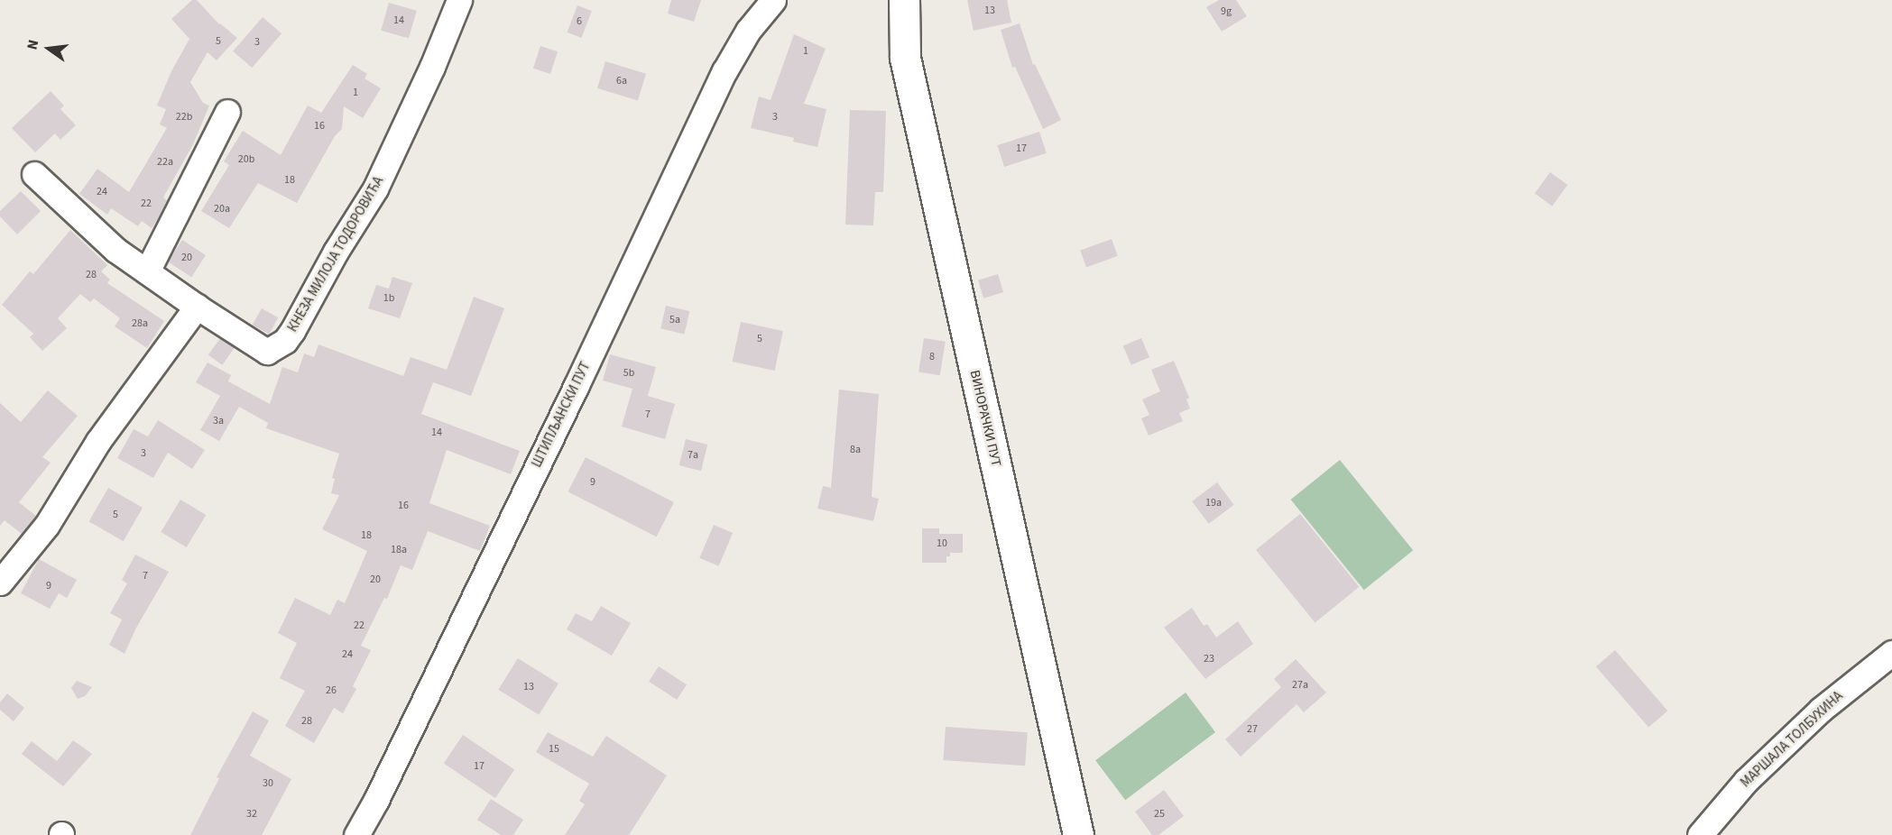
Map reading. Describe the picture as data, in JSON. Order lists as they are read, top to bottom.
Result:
{
  "streets": {
    "street": [
      "КНЕЗА МИЛОЈА ТОДОРОВИЋА",
      "ШТИПЉАНСКИ ПУТ",
      "ВИНОРАЧКИ ПУТ",
      "МАРШАЛА ТОЛБУХИНА"
    ]
  },
  "house_numbers": [
    "13",
    "9g",
    "14",
    "6",
    "5",
    "3",
    "1",
    "6a",
    "1",
    "22b",
    "3",
    "16",
    "17",
    "20b",
    "22a",
    "18",
    "24",
    "22",
    "20a",
    "20",
    "28",
    "1b",
    "5a",
    "28a",
    "5",
    "8",
    "5b",
    "7",
    "3a",
    "14",
    "8a",
    "3",
    "7a",
    "9",
    "19a",
    "16",
    "5",
    "18",
    "10",
    "18a",
    "7",
    "20",
    "9",
    "22",
    "24",
    "23",
    "27a",
    "13",
    "26",
    "28",
    "27",
    "15",
    "17",
    "30",
    "32",
    "25"
  ],
  "north": "left"
}
